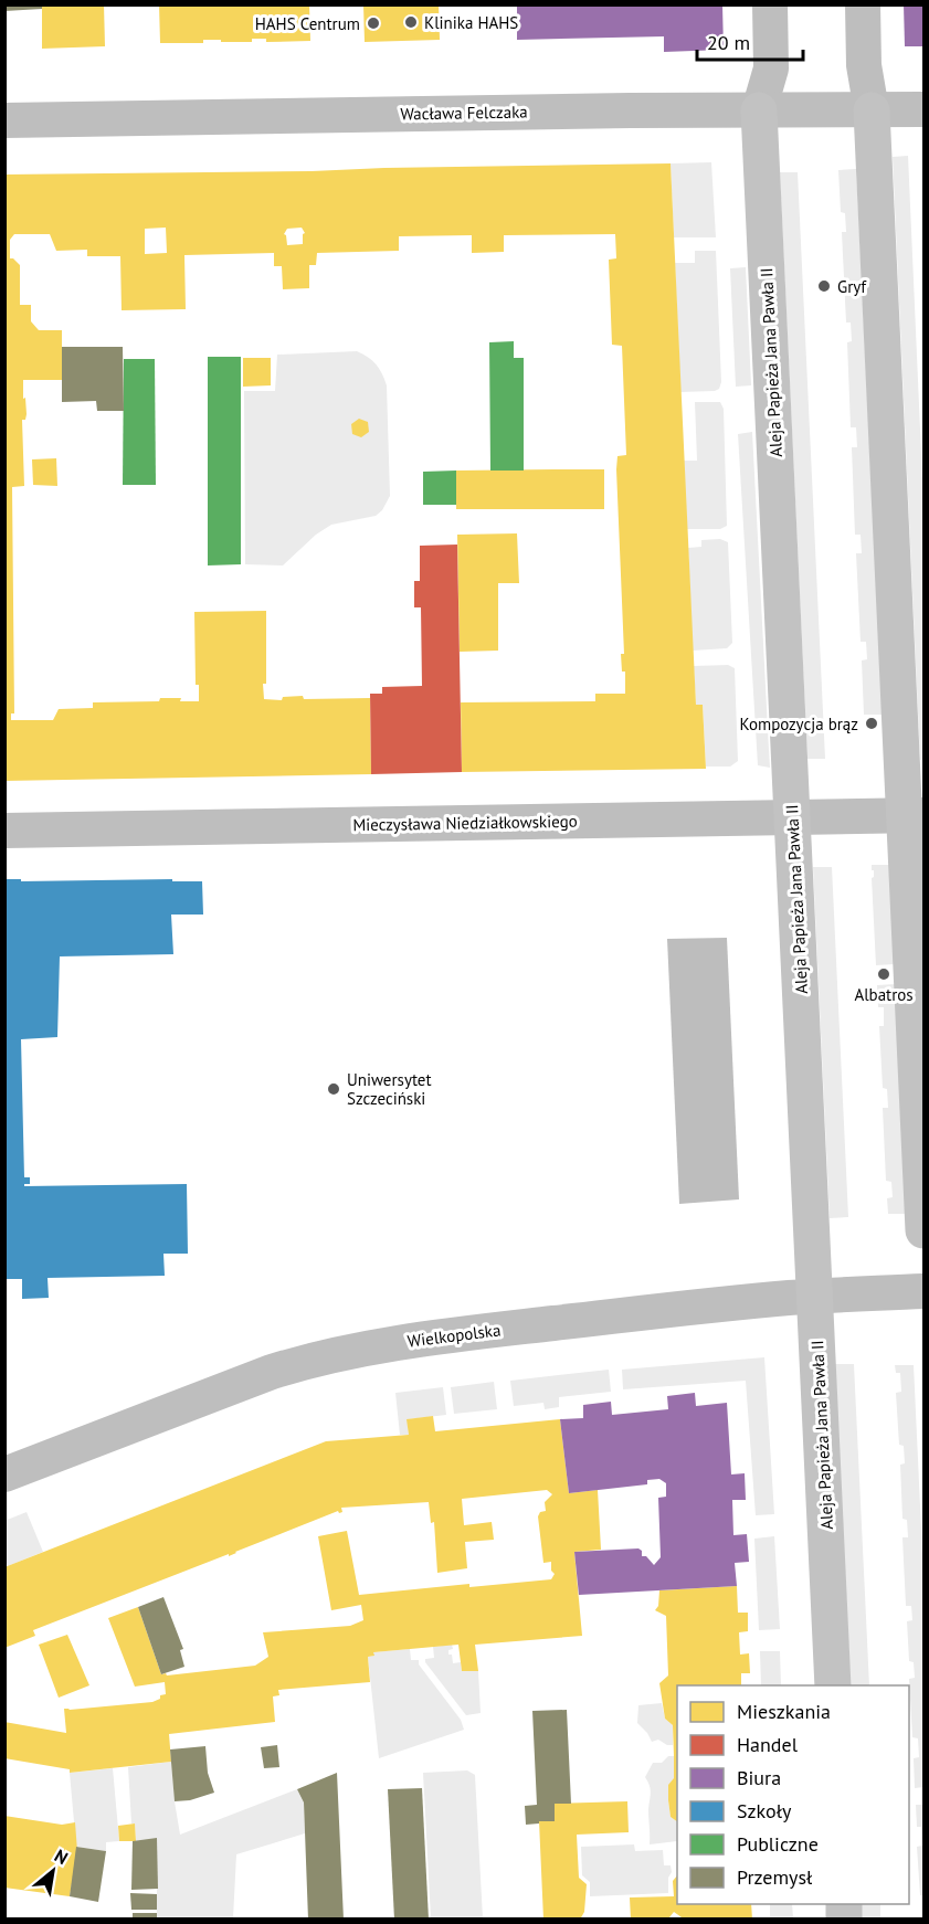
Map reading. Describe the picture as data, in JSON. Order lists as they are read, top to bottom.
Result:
{
  "streets": {
    "street": [
      "Wacława Felczaka",
      "Aleja Papieża Jana Pawła II",
      "Mieczysława Niedziałkowskiego",
      "Wielkopolska"
    ]
  },
  "crossings": [
    ["Wacława Felczaka", "Aleja Papieża Jana Pawła II"],
    ["Aleja Papieża Jana Pawła II", "Mieczysława Niedziałkowskiego"],
    ["Aleja Papieża Jana Pawła II", "Wielkopolska"]
  ],
  "places": [
    "Klinika HAHS",
    "HAHS Centrum",
    "Gryf",
    "Kompozycja brąz",
    "Albatros",
    "Uniwersytet Szczeciński"
  ],
  "legend": [
    "Mieszkania",
    "Handel",
    "Biura",
    "Szkoły",
    "Publiczne",
    "Przemysł"
  ],
  "scale_bar": "20 m",
  "north": "top right"
}
